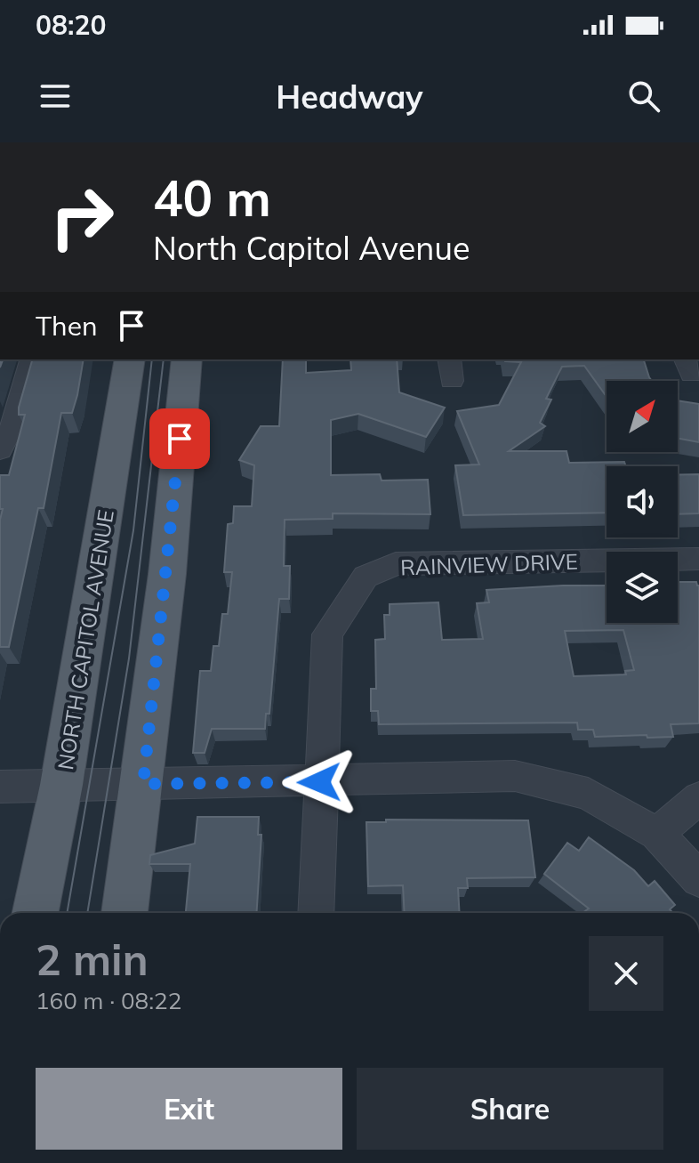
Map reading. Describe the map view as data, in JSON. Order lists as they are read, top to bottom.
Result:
{
  "streets": {
    "main road": ["NORTH CAPITOL AVENUE"],
    "street": ["RAINVIEW DRIVE"]
  },
  "north": "top right",
  "page": {
    "status": "08:20",
    "header": "Headway",
    "turn": ["40 m", "North Capitol Avenue"],
    "then": "Then",
    "heading": ["2 min", "160 m · 08:22"],
    "buttons": ["Exit", "Share"]
  }
}
